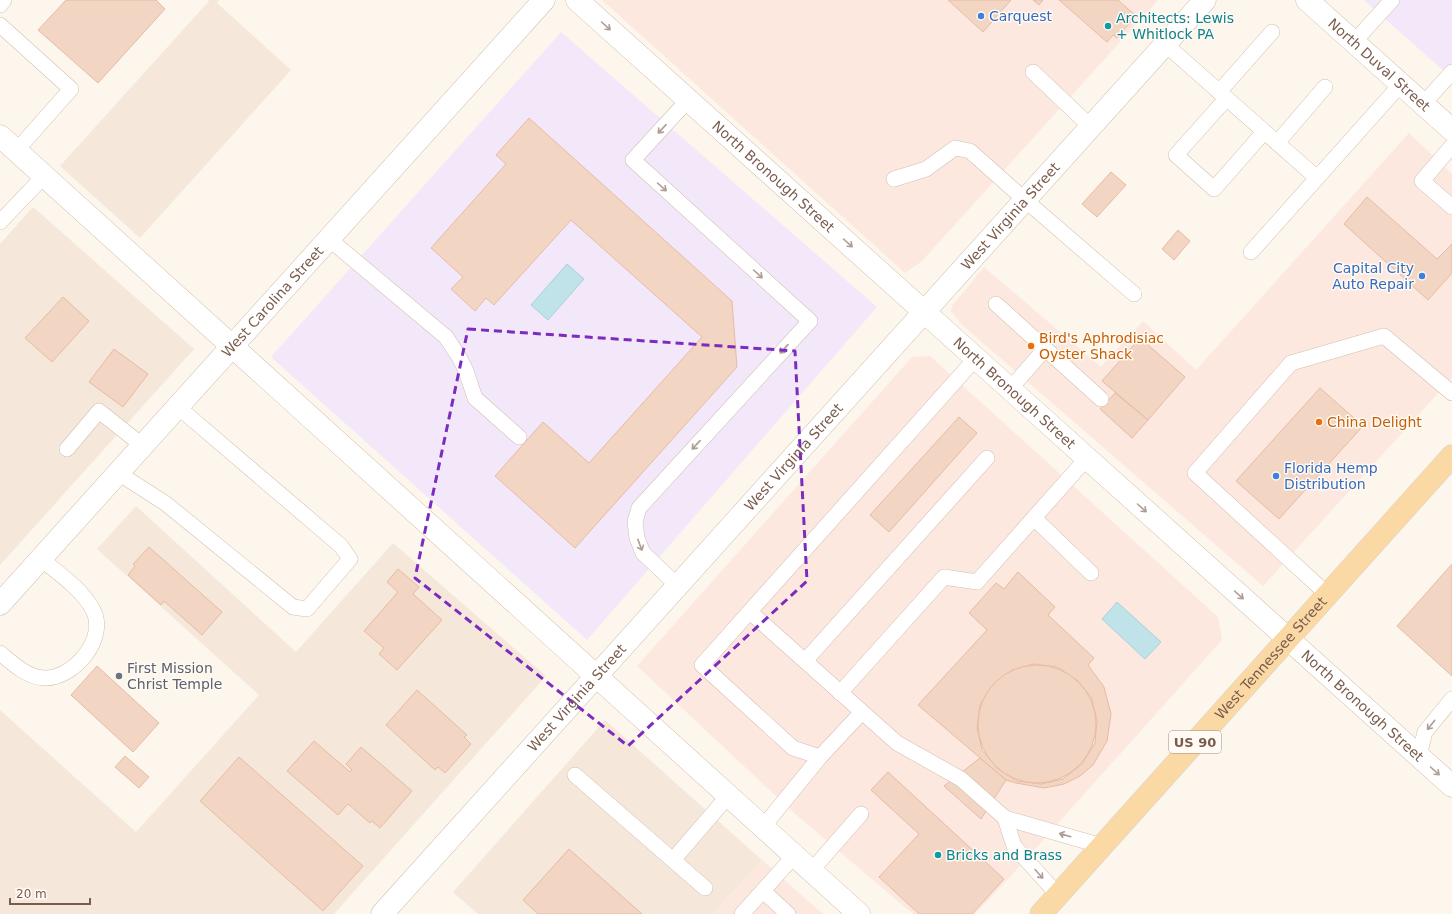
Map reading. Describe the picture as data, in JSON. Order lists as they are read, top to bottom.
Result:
{
  "streets": {
    "main road": ["West Tennessee Street", "US 90"],
    "street": [
      "North Duval Street",
      "North Bronough Street",
      "West Virginia Street",
      "West Carolina Street"
    ]
  },
  "crossings": [
    ["North Bronough Street", "West Virginia Street"],
    ["North Bronough Street", "West Tennessee Street"]
  ],
  "one_way": ["North Bronough Street"],
  "places": [
    "Carquest",
    "Architects: Lewis + Whitlock PA",
    "Capital City Auto Repair",
    "Bird's Aphrodisiac Oyster Shack",
    "China Delight",
    "Florida Hemp Distribution",
    "First Mission Christ Temple",
    "Bricks and Brass"
  ],
  "scale_bar": "20 m"
}
